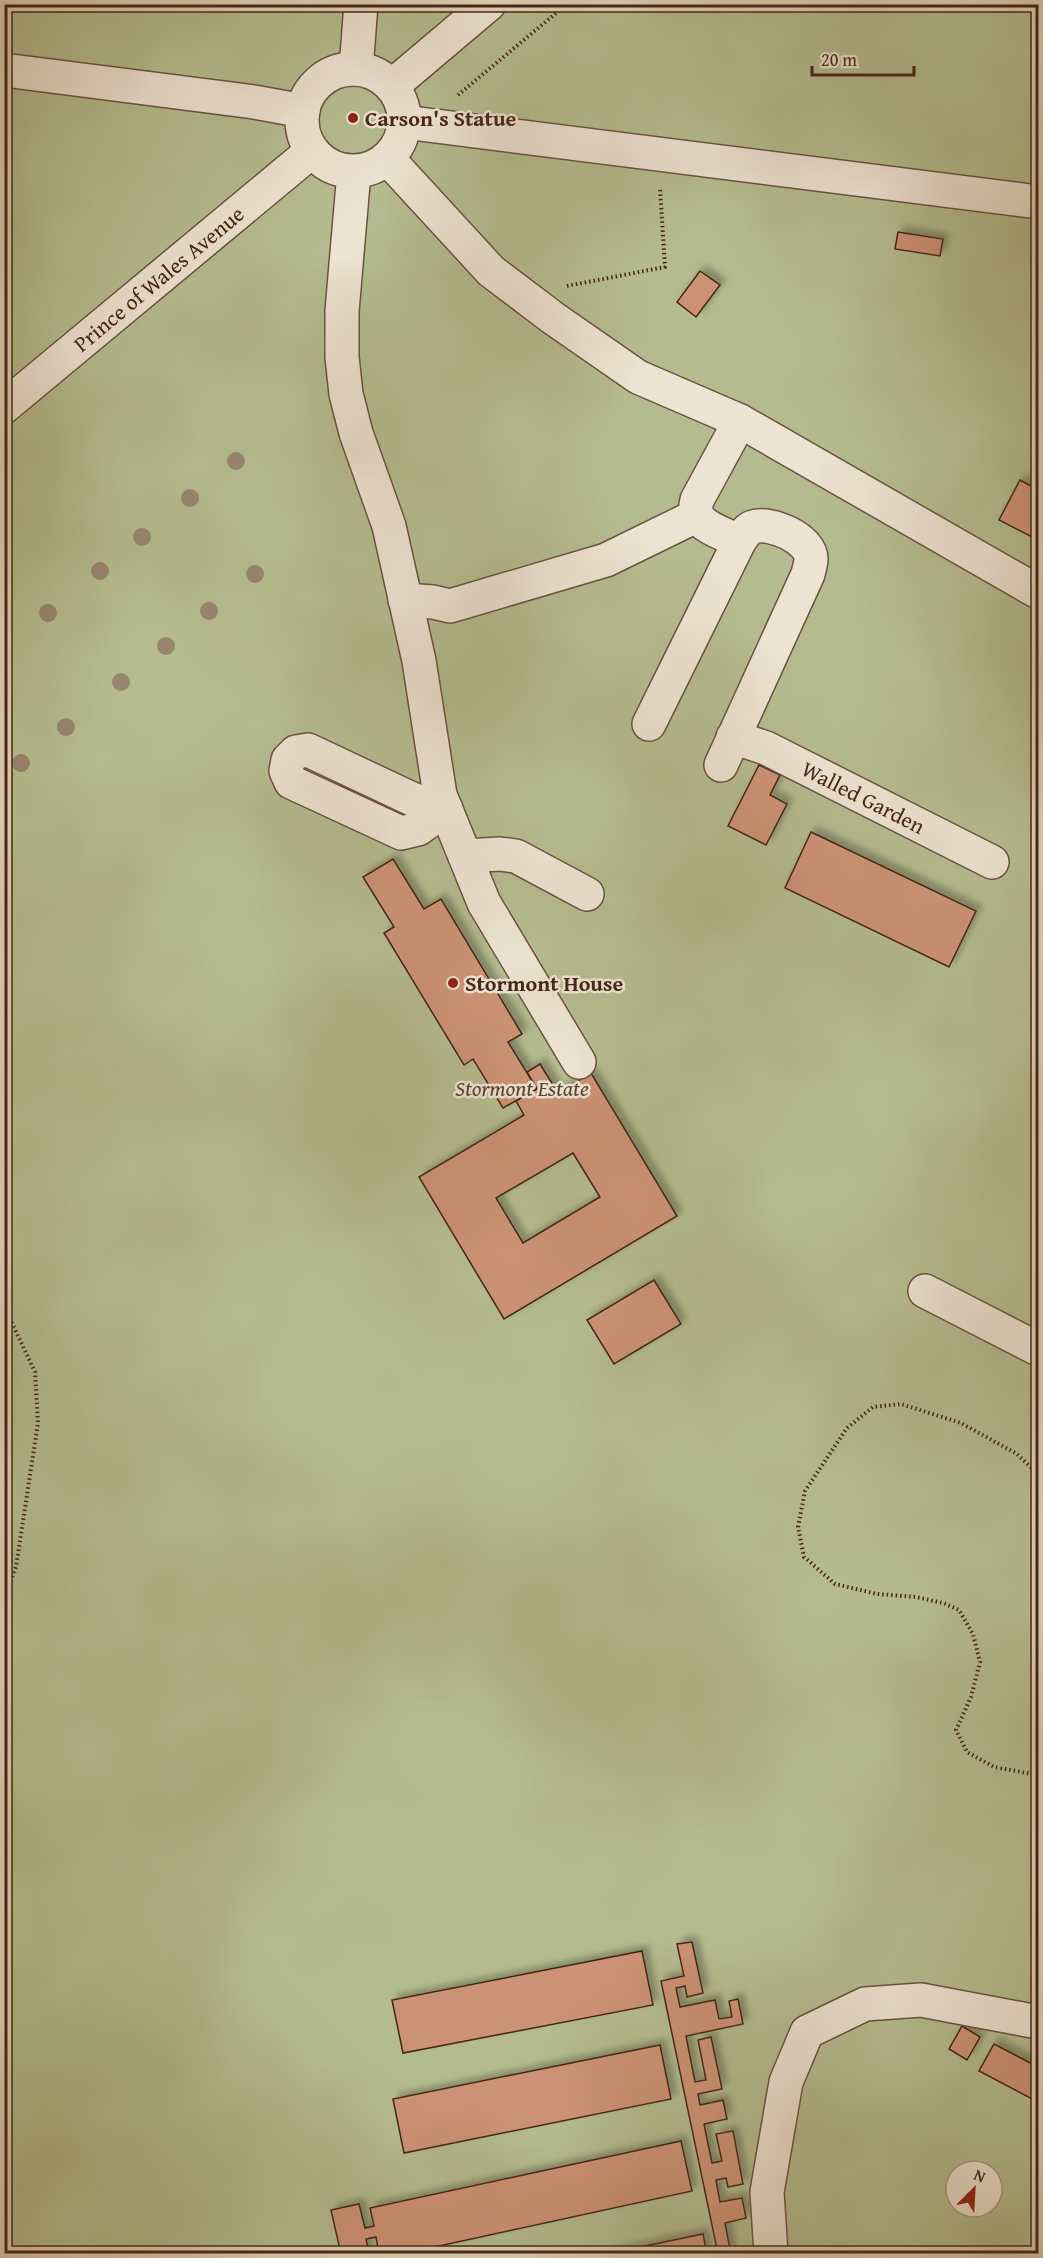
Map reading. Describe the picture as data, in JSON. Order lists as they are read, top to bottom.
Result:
{
  "streets": {
    "lane": ["Prince of Wales Avenue", "Walled Garden"]
  },
  "parks": ["Stormont Estate"],
  "places": ["Carson's Statue", "Stormont House"],
  "scale_bar": "20 m",
  "north": "top right"
}
